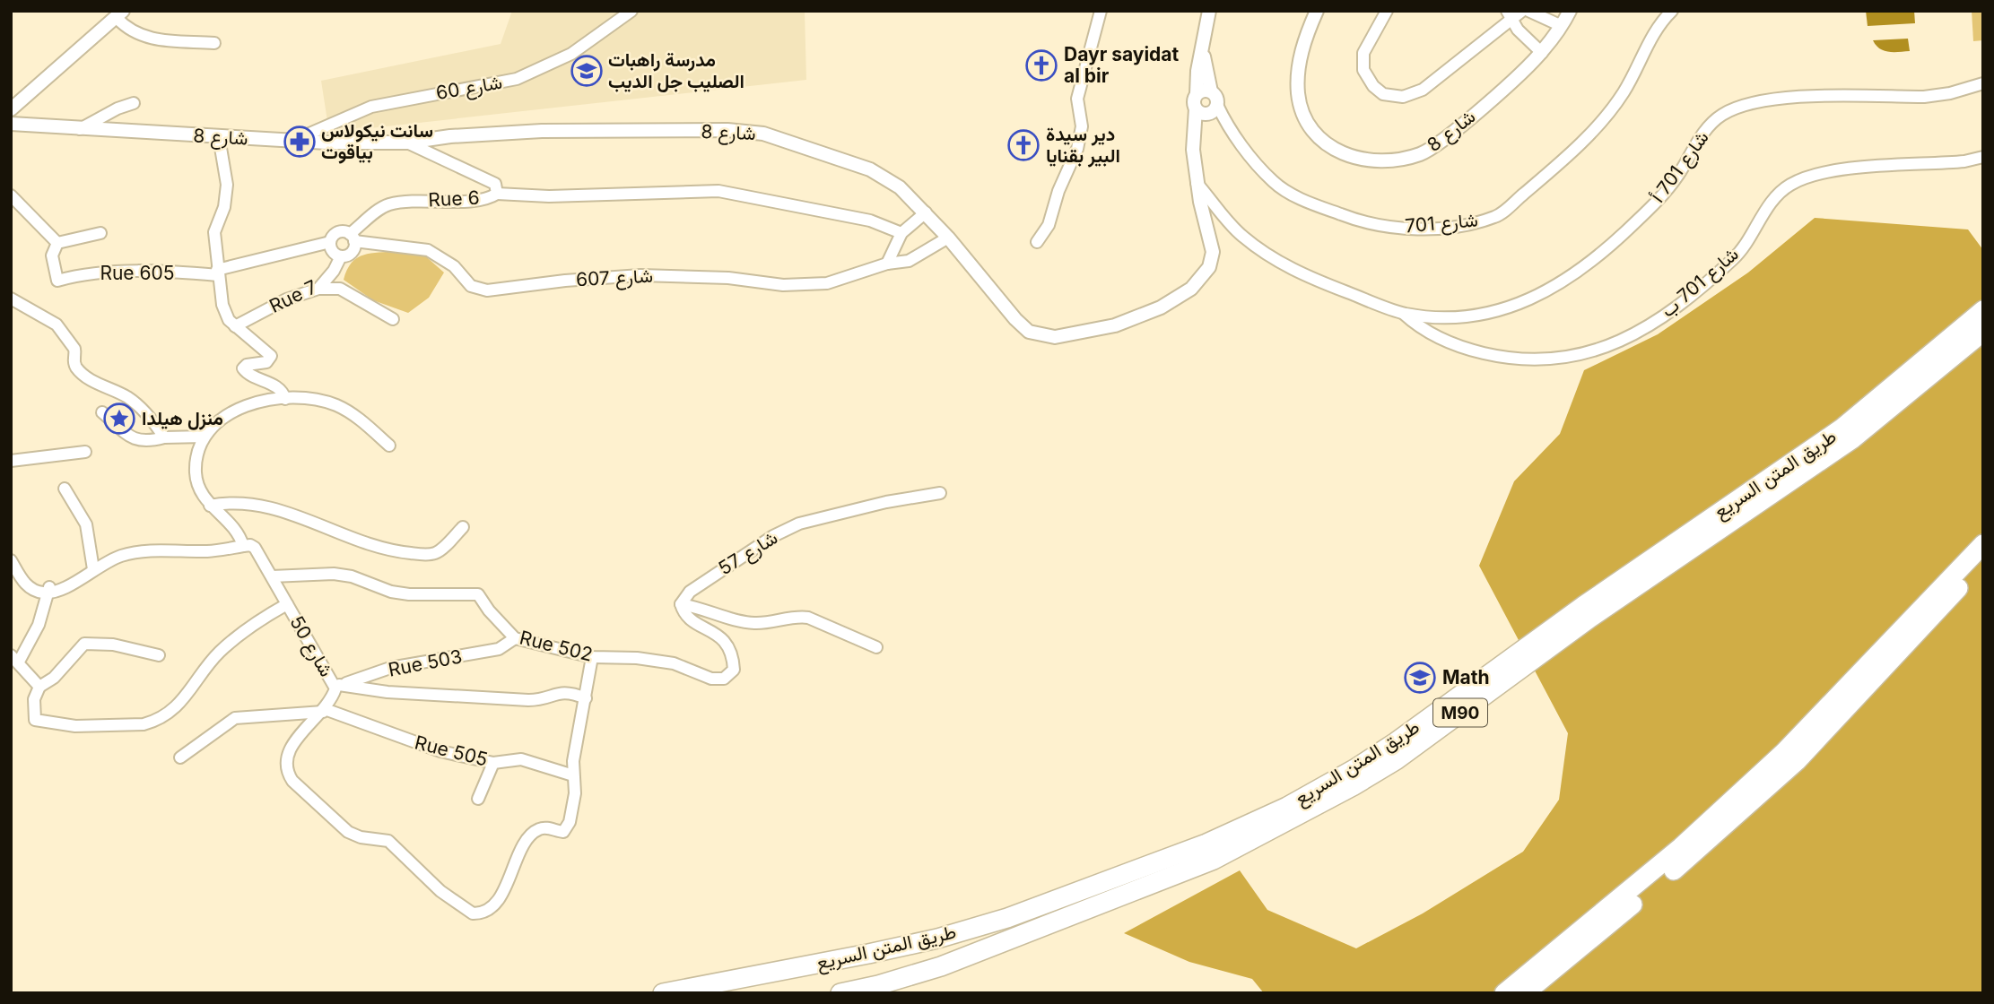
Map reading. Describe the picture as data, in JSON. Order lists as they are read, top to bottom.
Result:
{
  "streets": {
    "highway": ["طريق المتن السريع", "M90"],
    "street": [
      "شارع 60",
      "شارع 8",
      "شارع 701 أ",
      "Rue 6",
      "شارع 701",
      "Rue 605",
      "شارع 607",
      "شارع 701 ب",
      "Rue 7",
      "شارع 57",
      "شارع 50",
      "Rue 502",
      "Rue 503",
      "Rue 505"
    ]
  },
  "crossings": [
    ["شارع 60", "شارع 8"],
    ["شارع 8", "Rue 6"],
    ["شارع 8", "شارع 701"],
    ["شارع 8", "شارع 607"],
    ["شارع 701 أ", "شارع 701 ب"],
    ["Rue 6", "Rue 605"],
    ["Rue 6", "شارع 607"],
    ["Rue 6", "Rue 7"],
    ["Rue 605", "شارع 607"],
    ["Rue 605", "Rue 7"],
    ["شارع 607", "Rue 7"],
    ["شارع 57", "Rue 502"],
    ["شارع 50", "Rue 502"],
    ["شارع 50", "Rue 503"],
    ["شارع 50", "Rue 505"],
    ["Rue 502", "Rue 503"]
  ],
  "places": {
    "church": ["Dayr sayidat al bir", "دير سيدة البير بقنايا"],
    "school or university": ["مدرسة راهبات الصليب جل الديب", "Math"],
    "pharmacy": ["سانت نيكولاس بياقوت"],
    "place": ["منزل هيلدا"]
  }
}
